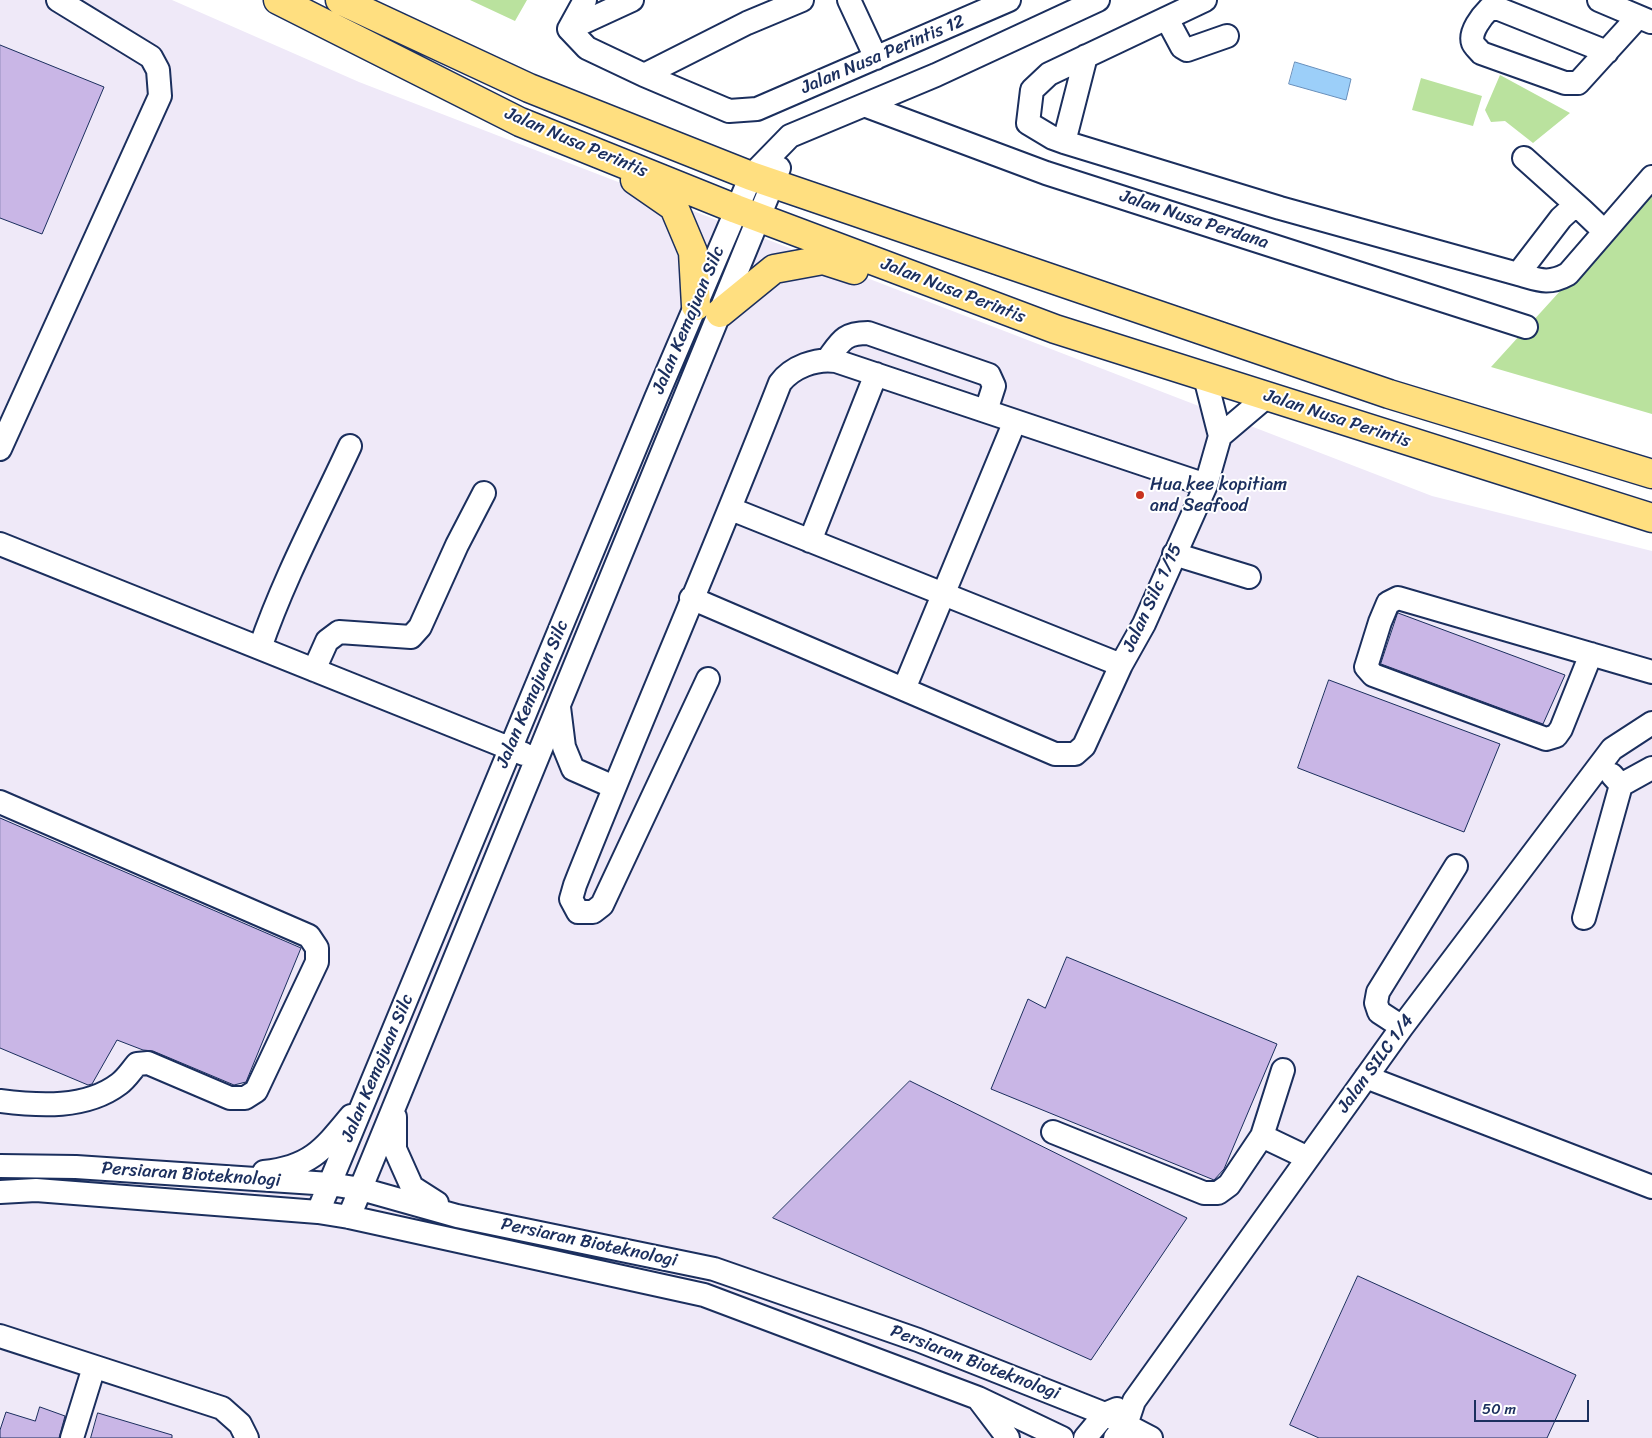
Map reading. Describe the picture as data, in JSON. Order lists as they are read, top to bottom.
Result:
{
  "streets": {
    "main road": ["Jalan Nusa Perintis"],
    "street": [
      "Jalan Nusa Perintis 12",
      "Jalan Nusa Perdana",
      "Jalan Kemajuan Silc",
      "Jalan Silc 1/15",
      "Jalan SILC 1/4",
      "Persiaran Bioteknologi"
    ]
  },
  "crossings": [
    ["Jalan Nusa Perintis", "Jalan Kemajuan Silc"],
    ["Jalan Nusa Perdana", "Jalan Kemajuan Silc"],
    ["Jalan Kemajuan Silc", "Persiaran Bioteknologi"],
    ["Jalan SILC 1/4", "Persiaran Bioteknologi"]
  ],
  "places": ["Hua kee kopitiam and Seafood"],
  "scale_bar": "50 m"
}
